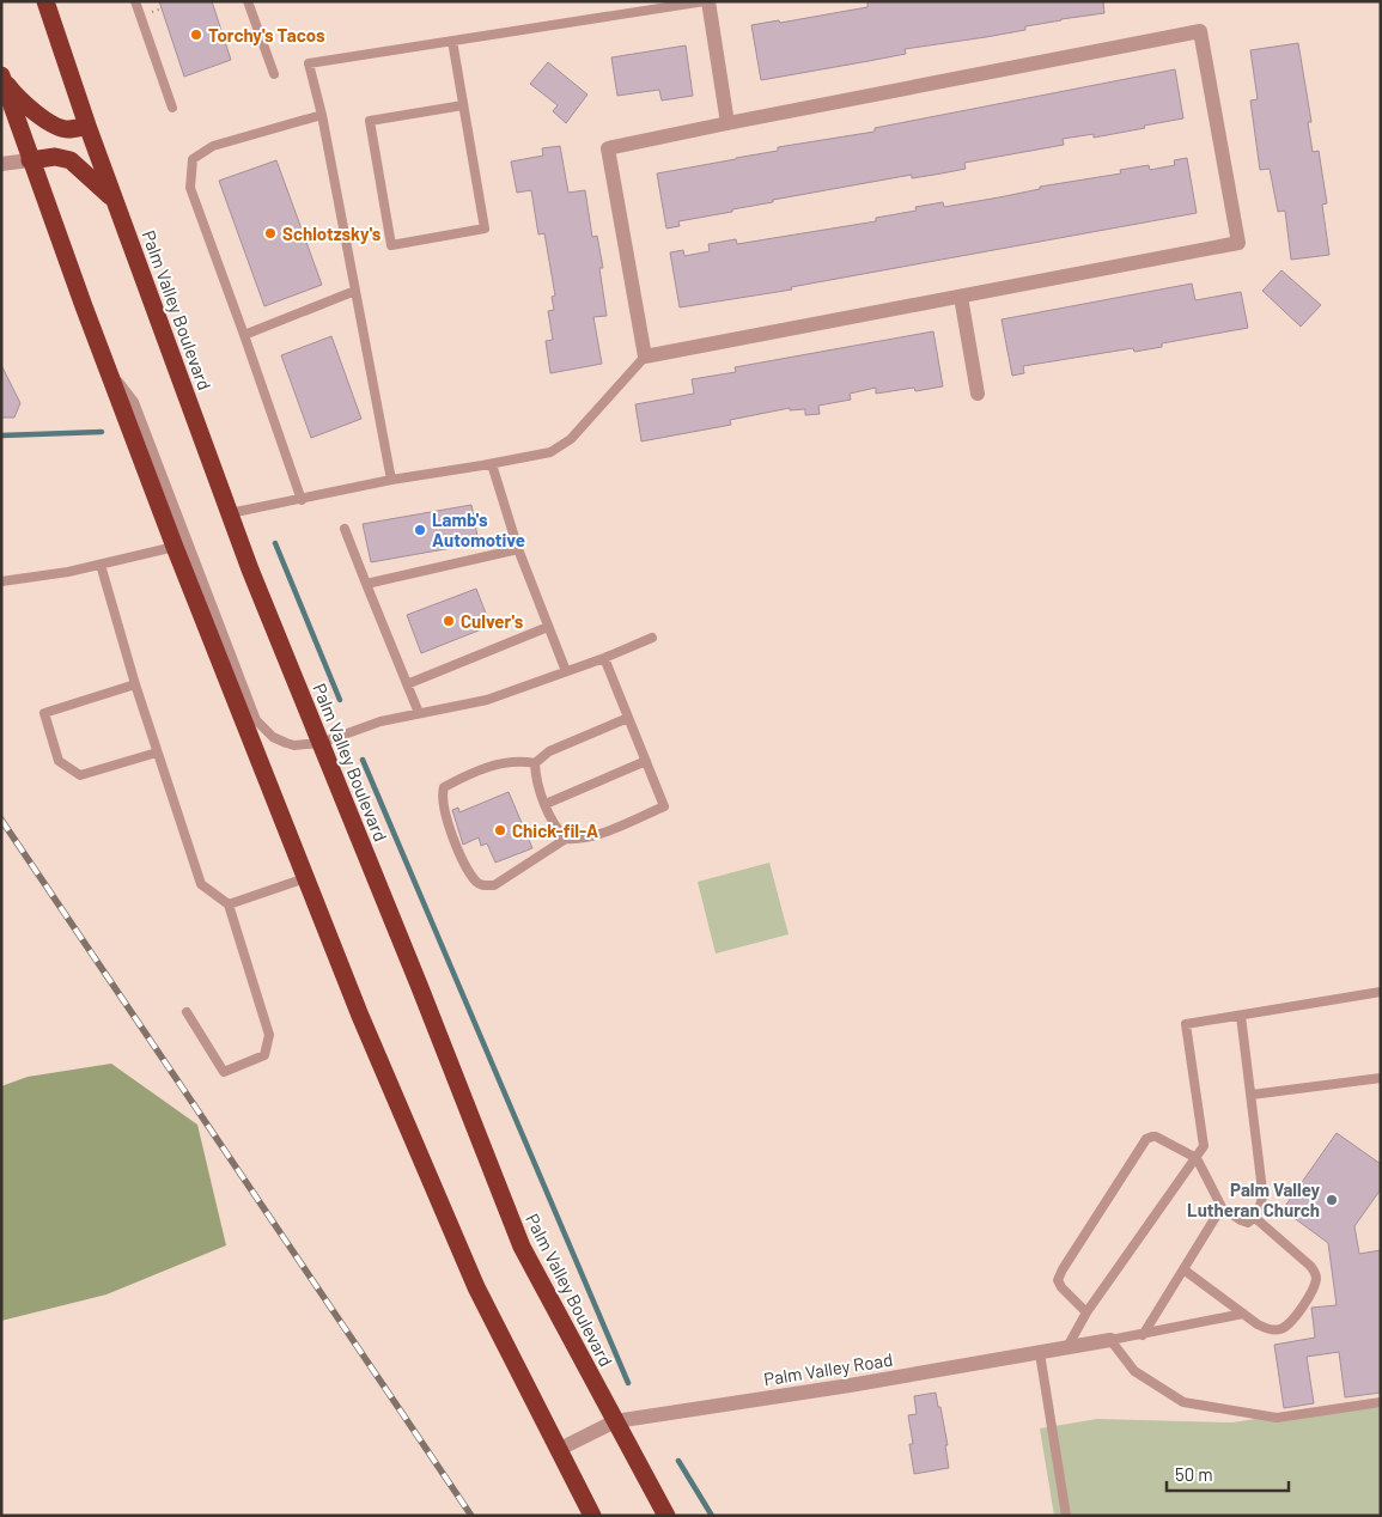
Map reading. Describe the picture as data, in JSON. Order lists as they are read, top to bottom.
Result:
{
  "streets": {
    "highway": ["Palm Valley Boulevard"],
    "street": ["Palm Valley Road"]
  },
  "crossings": [
    ["Palm Valley Boulevard", "Palm Valley Road"]
  ],
  "places": [
    "Torchy's Tacos",
    "Schlotzsky's",
    "Lamb's Automotive",
    "Culver's",
    "Chick-fil-A",
    "Palm Valley Lutheran Church"
  ],
  "scale_bar": "50 m"
}
